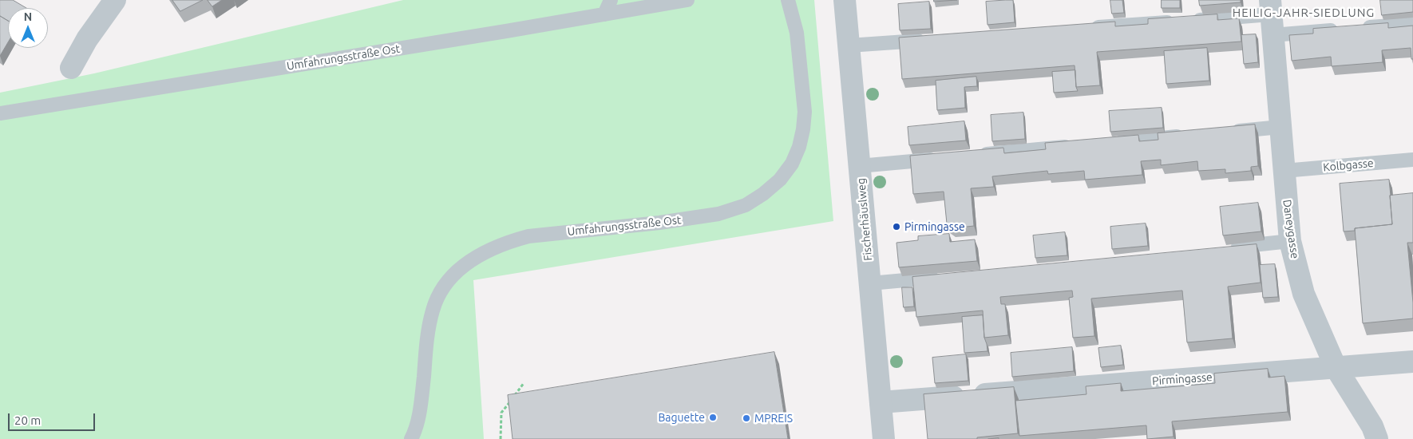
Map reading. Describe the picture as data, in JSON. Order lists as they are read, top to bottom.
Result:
{
  "streets": {
    "street": ["Fischerhäuslweg", "Daneygasse", "Pirmingasse"],
    "lane": ["Umfahrungsstraße Ost", "Kolbgasse"]
  },
  "crossings": [
    ["Kolbgasse", "Daneygasse"],
    ["Fischerhäuslweg", "Pirmingasse"],
    ["Daneygasse", "Pirmingasse"]
  ],
  "districts": ["HEILIG-JAHR-SIEDLUNG"],
  "places": ["Pirmingasse", "Baguette", "MPREIS"],
  "scale_bar": "20 m",
  "north": "top"
}
